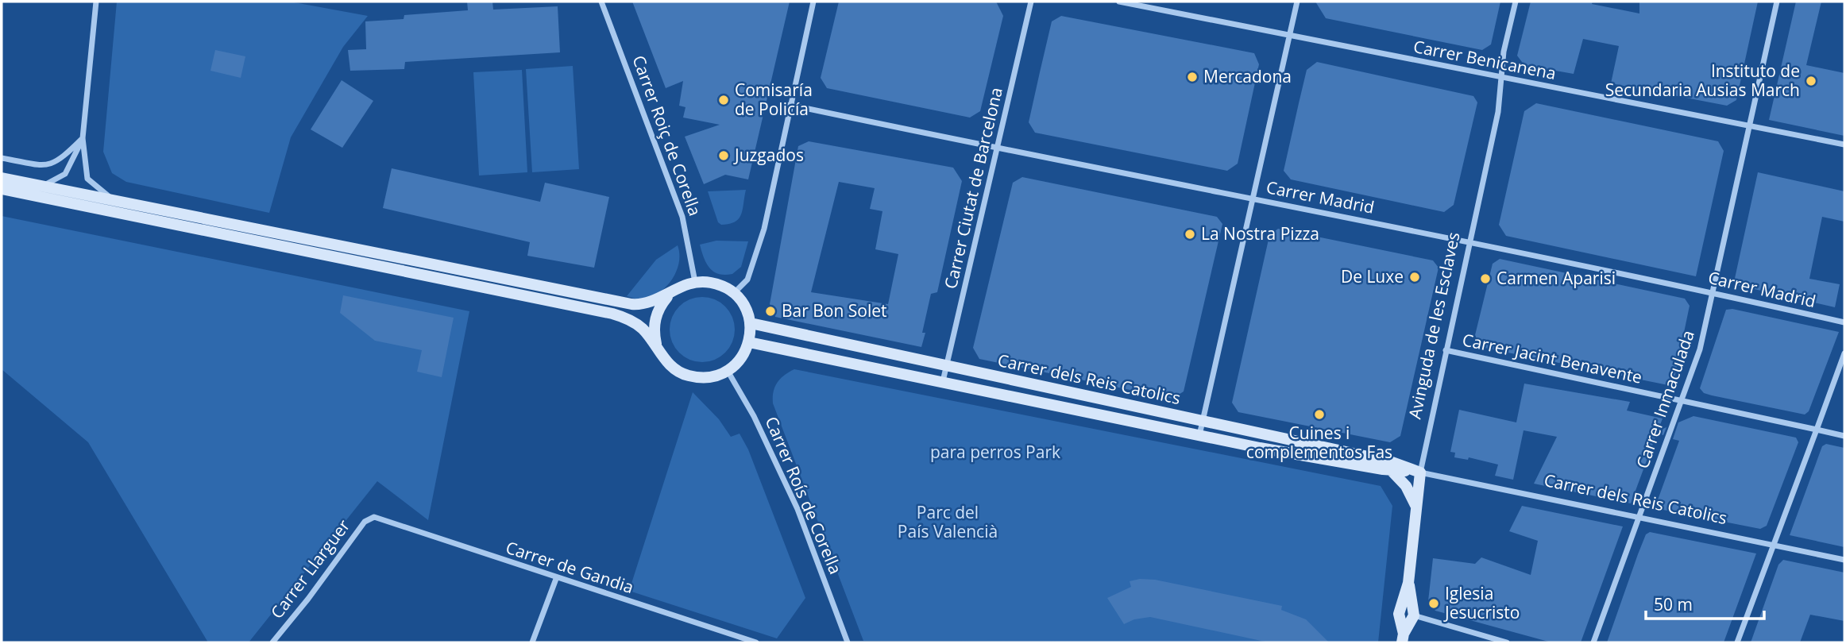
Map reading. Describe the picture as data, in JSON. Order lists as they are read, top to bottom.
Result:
{
  "streets": {
    "street": [
      "Carrer Benicanena",
      "Carrer Roiç de Corella",
      "Carrer Ciutat de Barcelona",
      "Carrer Madrid",
      "Avinguda de les Esclaves",
      "Carrer Jacint Benavente",
      "Carrer dels Reis Catolics",
      "Carrer Inmaculada",
      "Carrer Roís de Corella",
      "Carrer de Gandia",
      "Carrer Llarguer"
    ]
  },
  "crossings": [
    ["Carrer Benicanena", "Avinguda de les Esclaves"],
    ["Carrer Benicanena", "Carrer Inmaculada"],
    ["Carrer Roiç de Corella", "Carrer dels Reis Catolics"],
    ["Carrer Roiç de Corella", "Carrer Roís de Corella"],
    ["Carrer Ciutat de Barcelona", "Carrer Madrid"],
    ["Carrer Ciutat de Barcelona", "Carrer dels Reis Catolics"],
    ["Carrer Madrid", "Avinguda de les Esclaves"],
    ["Carrer Madrid", "Carrer Inmaculada"],
    ["Avinguda de les Esclaves", "Carrer Jacint Benavente"],
    ["Avinguda de les Esclaves", "Carrer dels Reis Catolics"],
    ["Carrer Jacint Benavente", "Carrer Inmaculada"],
    ["Carrer dels Reis Catolics", "Carrer Inmaculada"],
    ["Carrer dels Reis Catolics", "Carrer Roís de Corella"],
    ["Carrer de Gandia", "Carrer Llarguer"]
  ],
  "parks": ["para perros Park", "Parc del País Valencià"],
  "places": [
    "Mercadona",
    "Instituto de Secundaria Ausias March",
    "Comisaría de Policía",
    "Juzgados",
    "La Nostra Pizza",
    "De Luxe",
    "Carmen Aparisi",
    "Bar Bon Solet",
    "Cuines i complementos Fas",
    "Iglesia Jesucristo"
  ],
  "scale_bar": "50 m"
}
